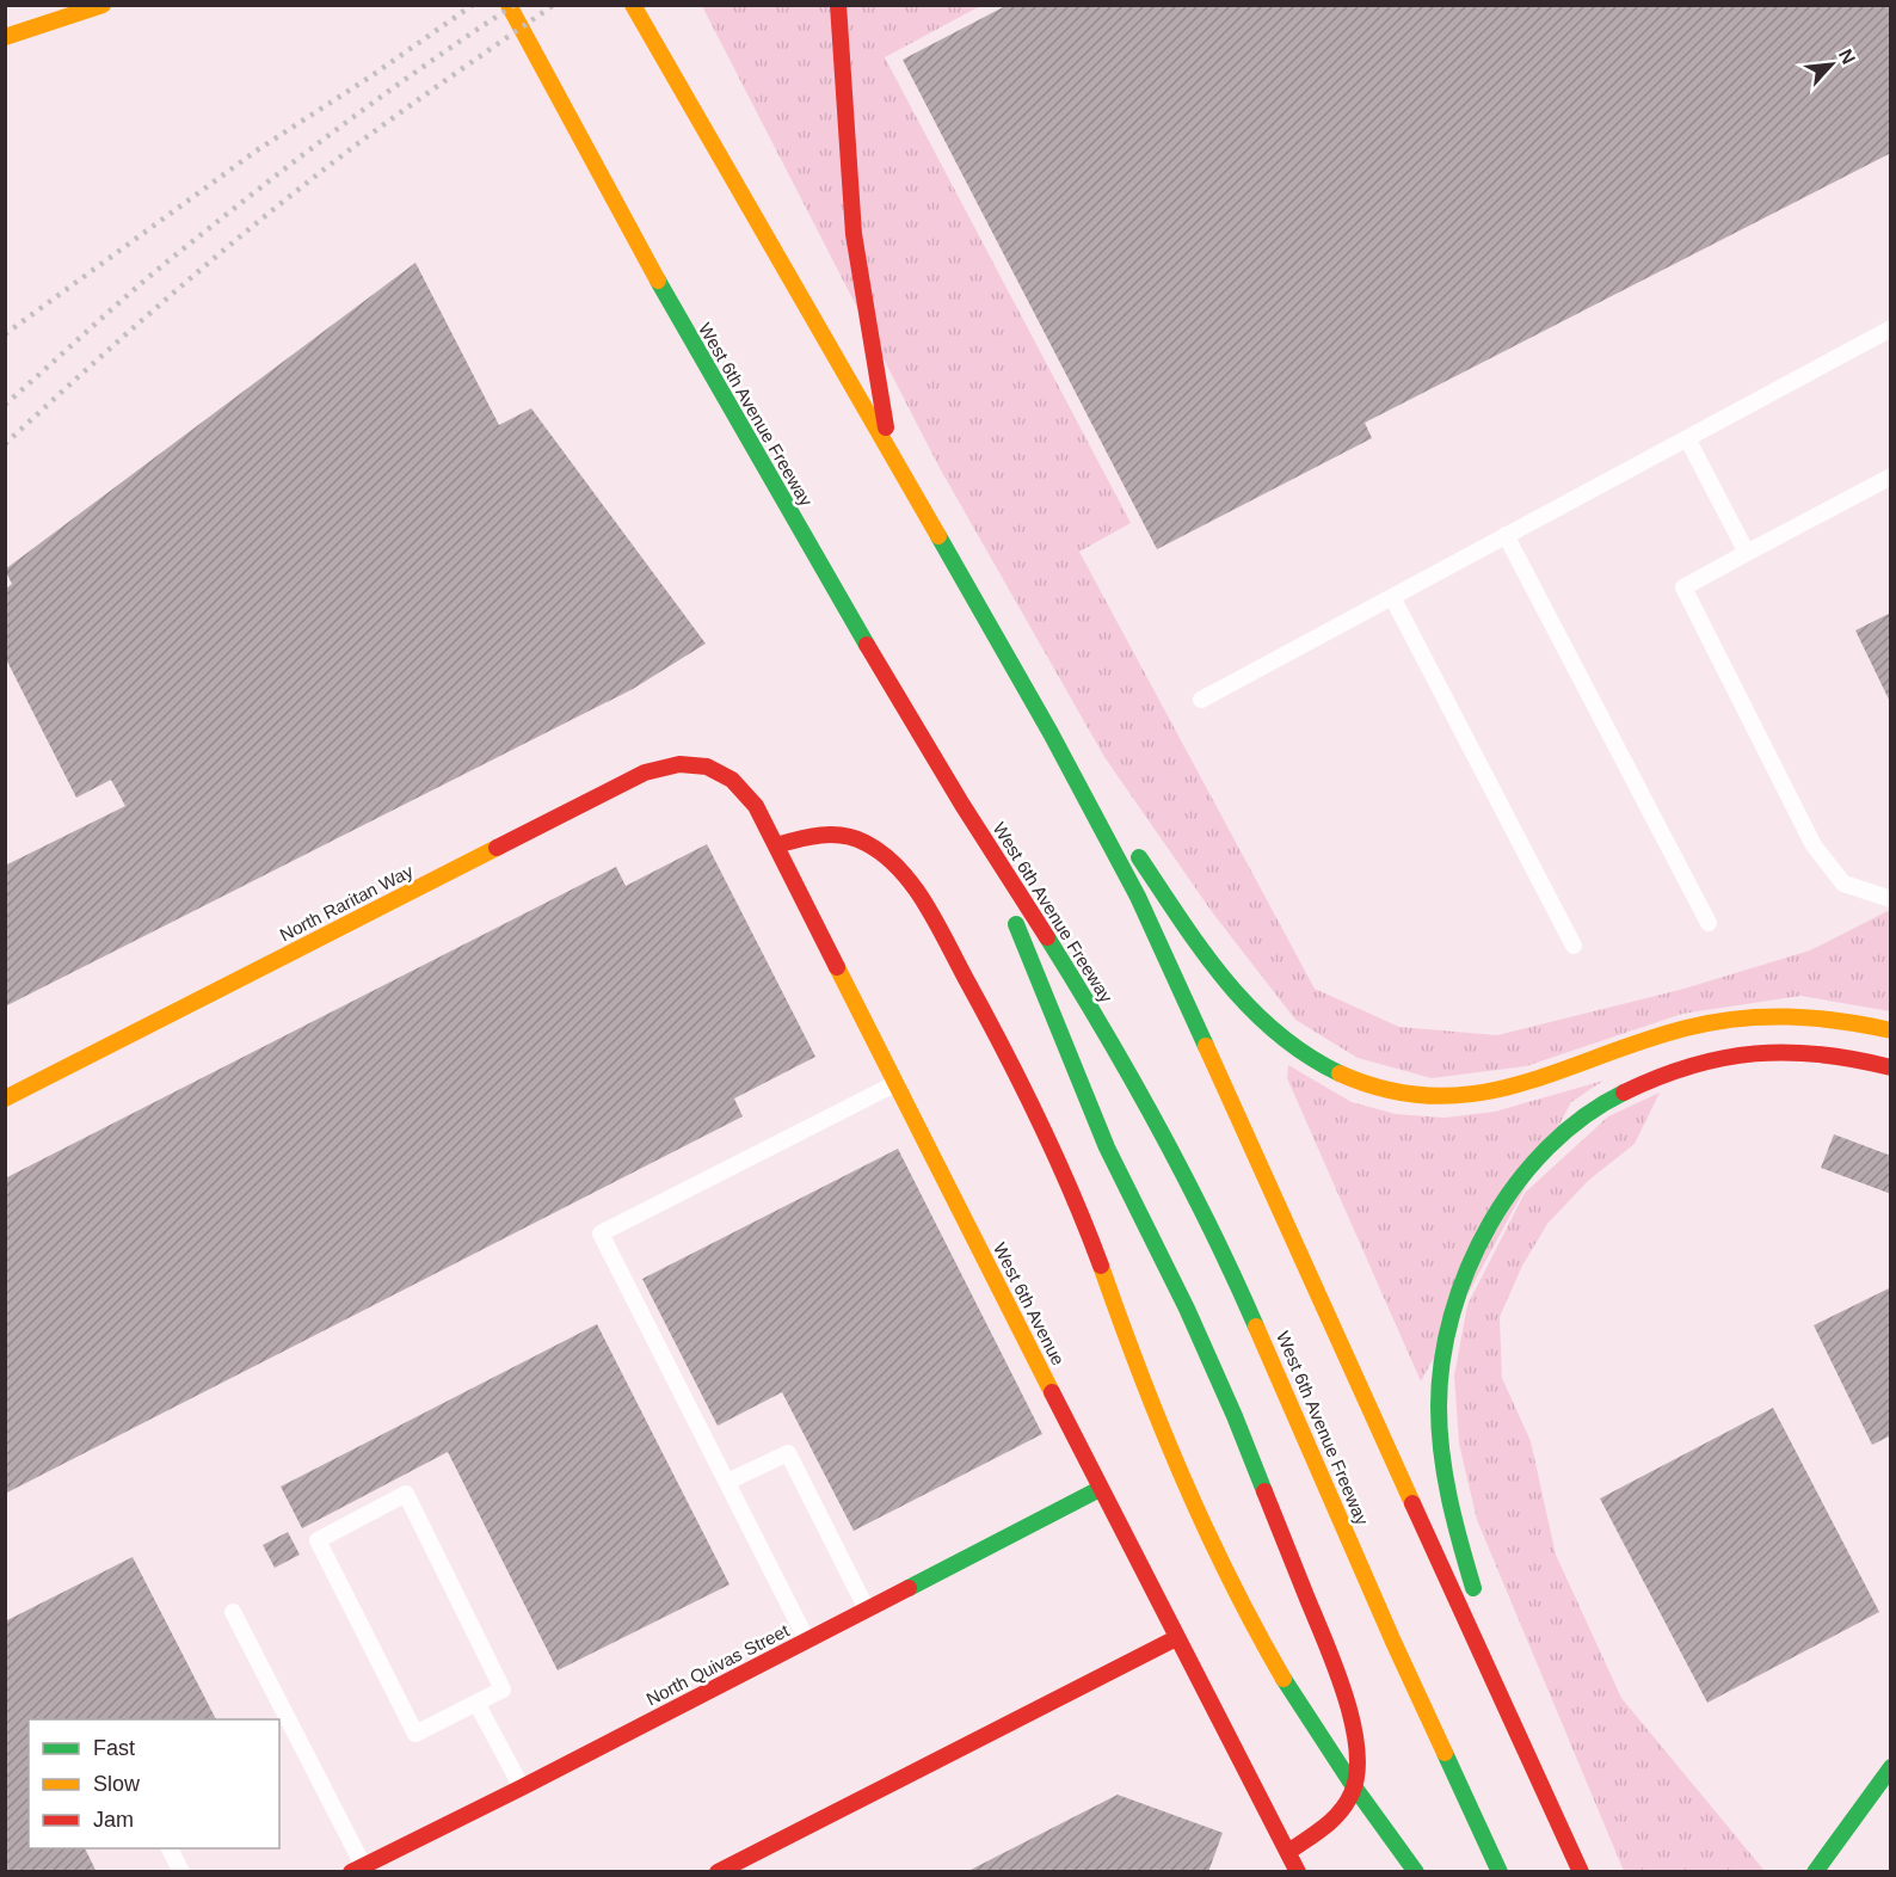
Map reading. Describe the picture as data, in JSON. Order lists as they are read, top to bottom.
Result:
{
  "streets": {
    "main road": [
      "West 6th Avenue Freeway",
      "North Raritan Way",
      "West 6th Avenue",
      "North Quivas Street"
    ]
  },
  "crossings": [
    ["North Raritan Way", "West 6th Avenue"],
    ["West 6th Avenue", "North Quivas Street"]
  ],
  "legend": ["Fast", "Slow", "Jam"],
  "north": "top right"
}
